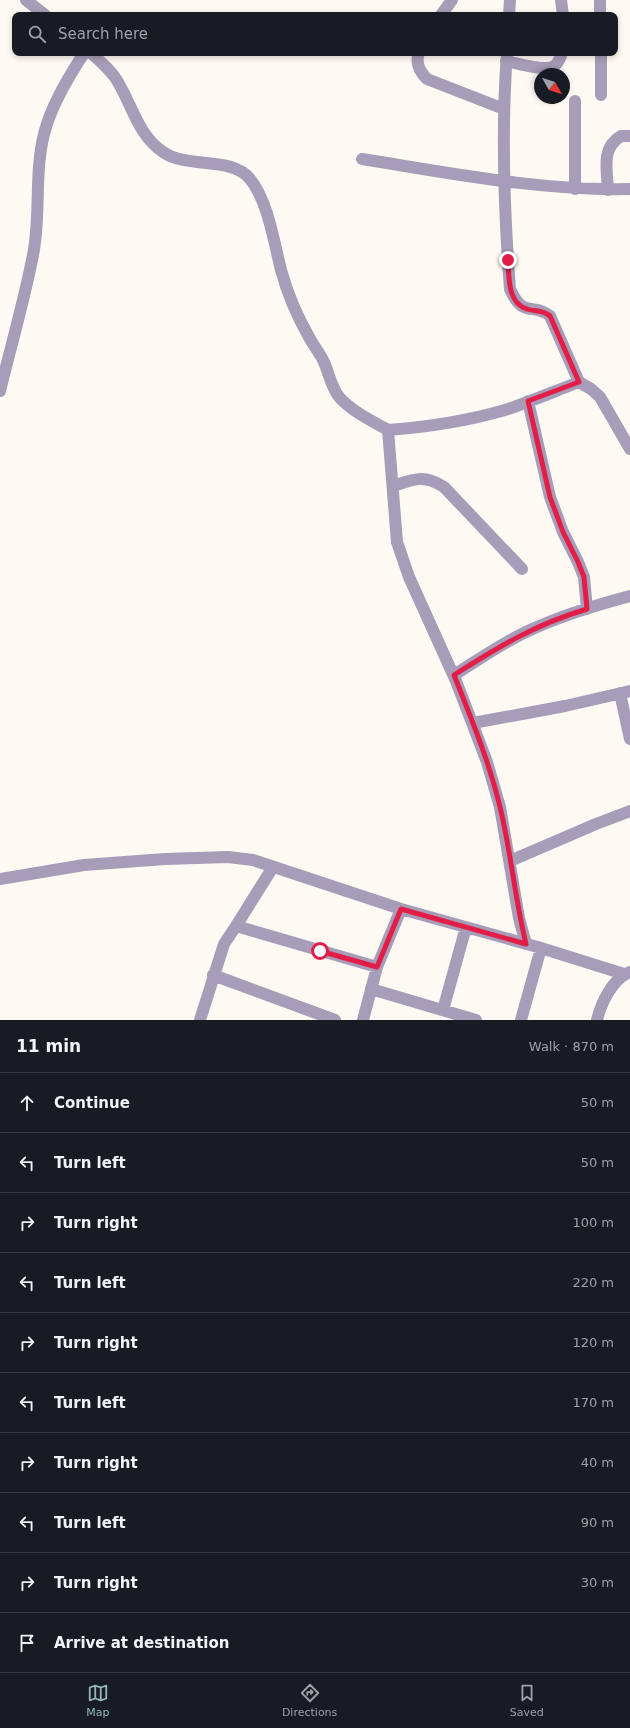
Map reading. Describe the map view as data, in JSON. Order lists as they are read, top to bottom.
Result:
{
  "north": "bottom right",
  "page": {
    "search": "Search here",
    "heading": ["11 min", "Walk · 870 m"],
    "list": [
      ["Continue", "50 m"],
      ["Turn left", "50 m"],
      ["Turn right", "100 m"],
      ["Turn left", "220 m"],
      ["Turn right", "120 m"],
      ["Turn left", "170 m"],
      ["Turn right", "40 m"],
      ["Turn left", "90 m"],
      ["Turn right", "30 m"],
      "Arrive at destination"
    ],
    "nav": ["Map", "Directions", "Saved"]
  }
}
